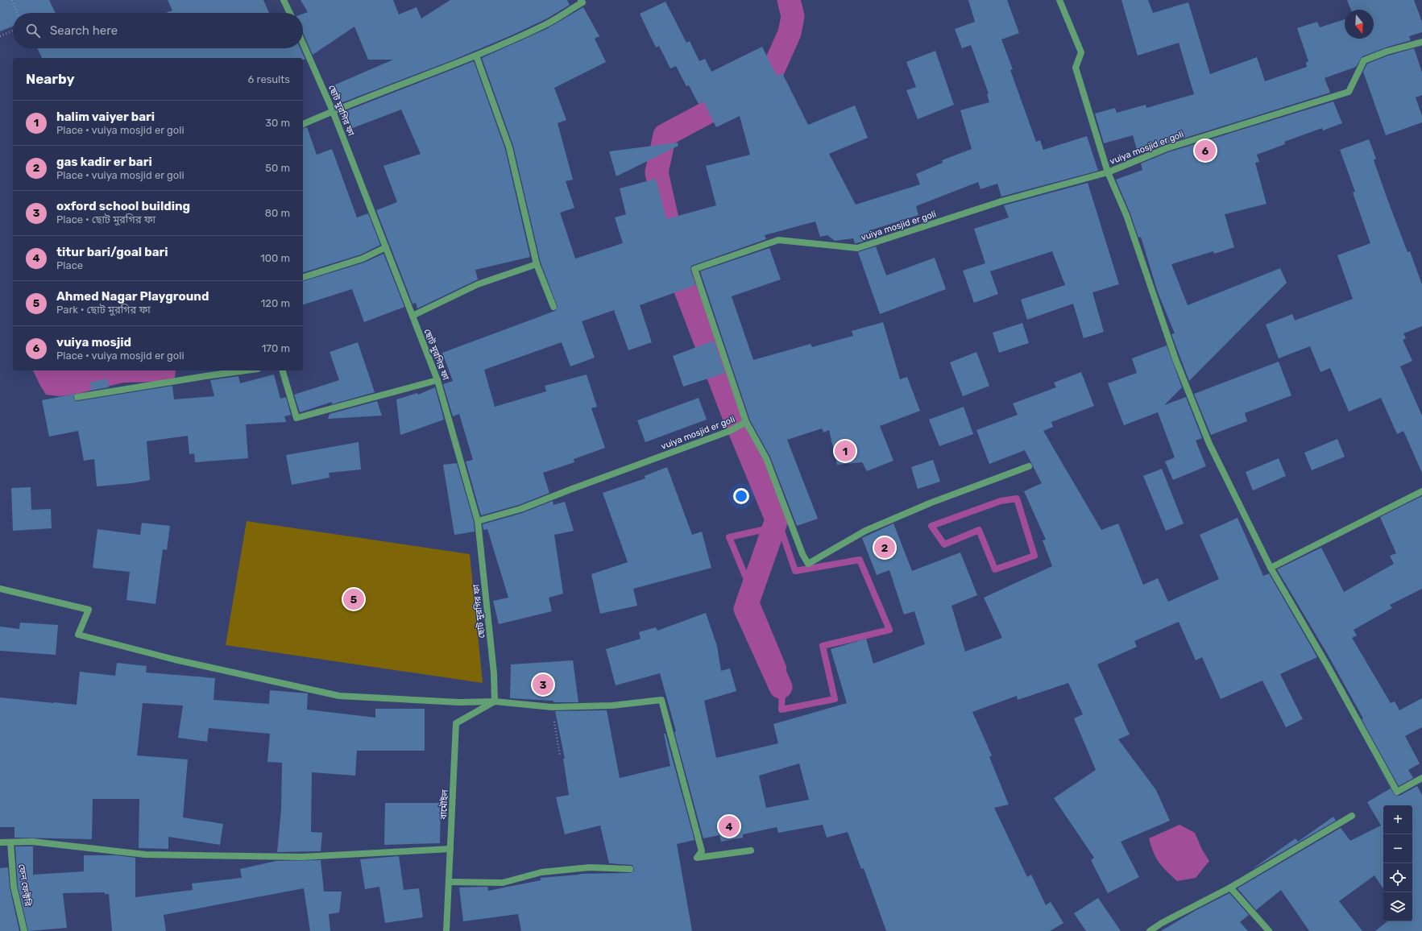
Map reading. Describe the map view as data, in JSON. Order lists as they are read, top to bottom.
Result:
{
  "streets": {
    "street": [
      "ছোট মুরগির ফা",
      "vuiya mosjid er goli",
      "বামৌইল",
      "ফেন ফেক্টরি"
    ]
  },
  "crossings": [
    ["ছোট মুরগির ফা", "vuiya mosjid er goli"],
    ["ছোট মুরগির ফা", "বামৌইল"]
  ],
  "north": "bottom",
  "page": {
    "search": "Search here",
    "heading": ["Nearby", "6 results"],
    "list": [
      {
        "mark": "1",
        "name": "halim vaiyer bari",
        "note": "Place · vuiya mosjid er goli",
        "value": "30 m"
      },
      {
        "mark": "2",
        "name": "gas kadir er bari",
        "note": "Place · vuiya mosjid er goli",
        "value": "50 m"
      },
      {
        "mark": "3",
        "name": "oxford school building",
        "note": "Place · ছোট মুরগির ফা",
        "value": "80 m"
      },
      {
        "mark": "4",
        "name": "titur bari/goal bari",
        "note": "Place",
        "value": "100 m"
      },
      {
        "mark": "5",
        "name": "Ahmed Nagar Playground",
        "note": "Park · ছোট মুরগির ফা",
        "value": "120 m"
      },
      {
        "mark": "6",
        "name": "vuiya mosjid",
        "note": "Place · vuiya mosjid er goli",
        "value": "170 m"
      }
    ],
    "pins": [
      "6",
      "1",
      "2",
      "5",
      "3",
      "4"
    ],
    "map_buttons": ["+", "−"]
  }
}
